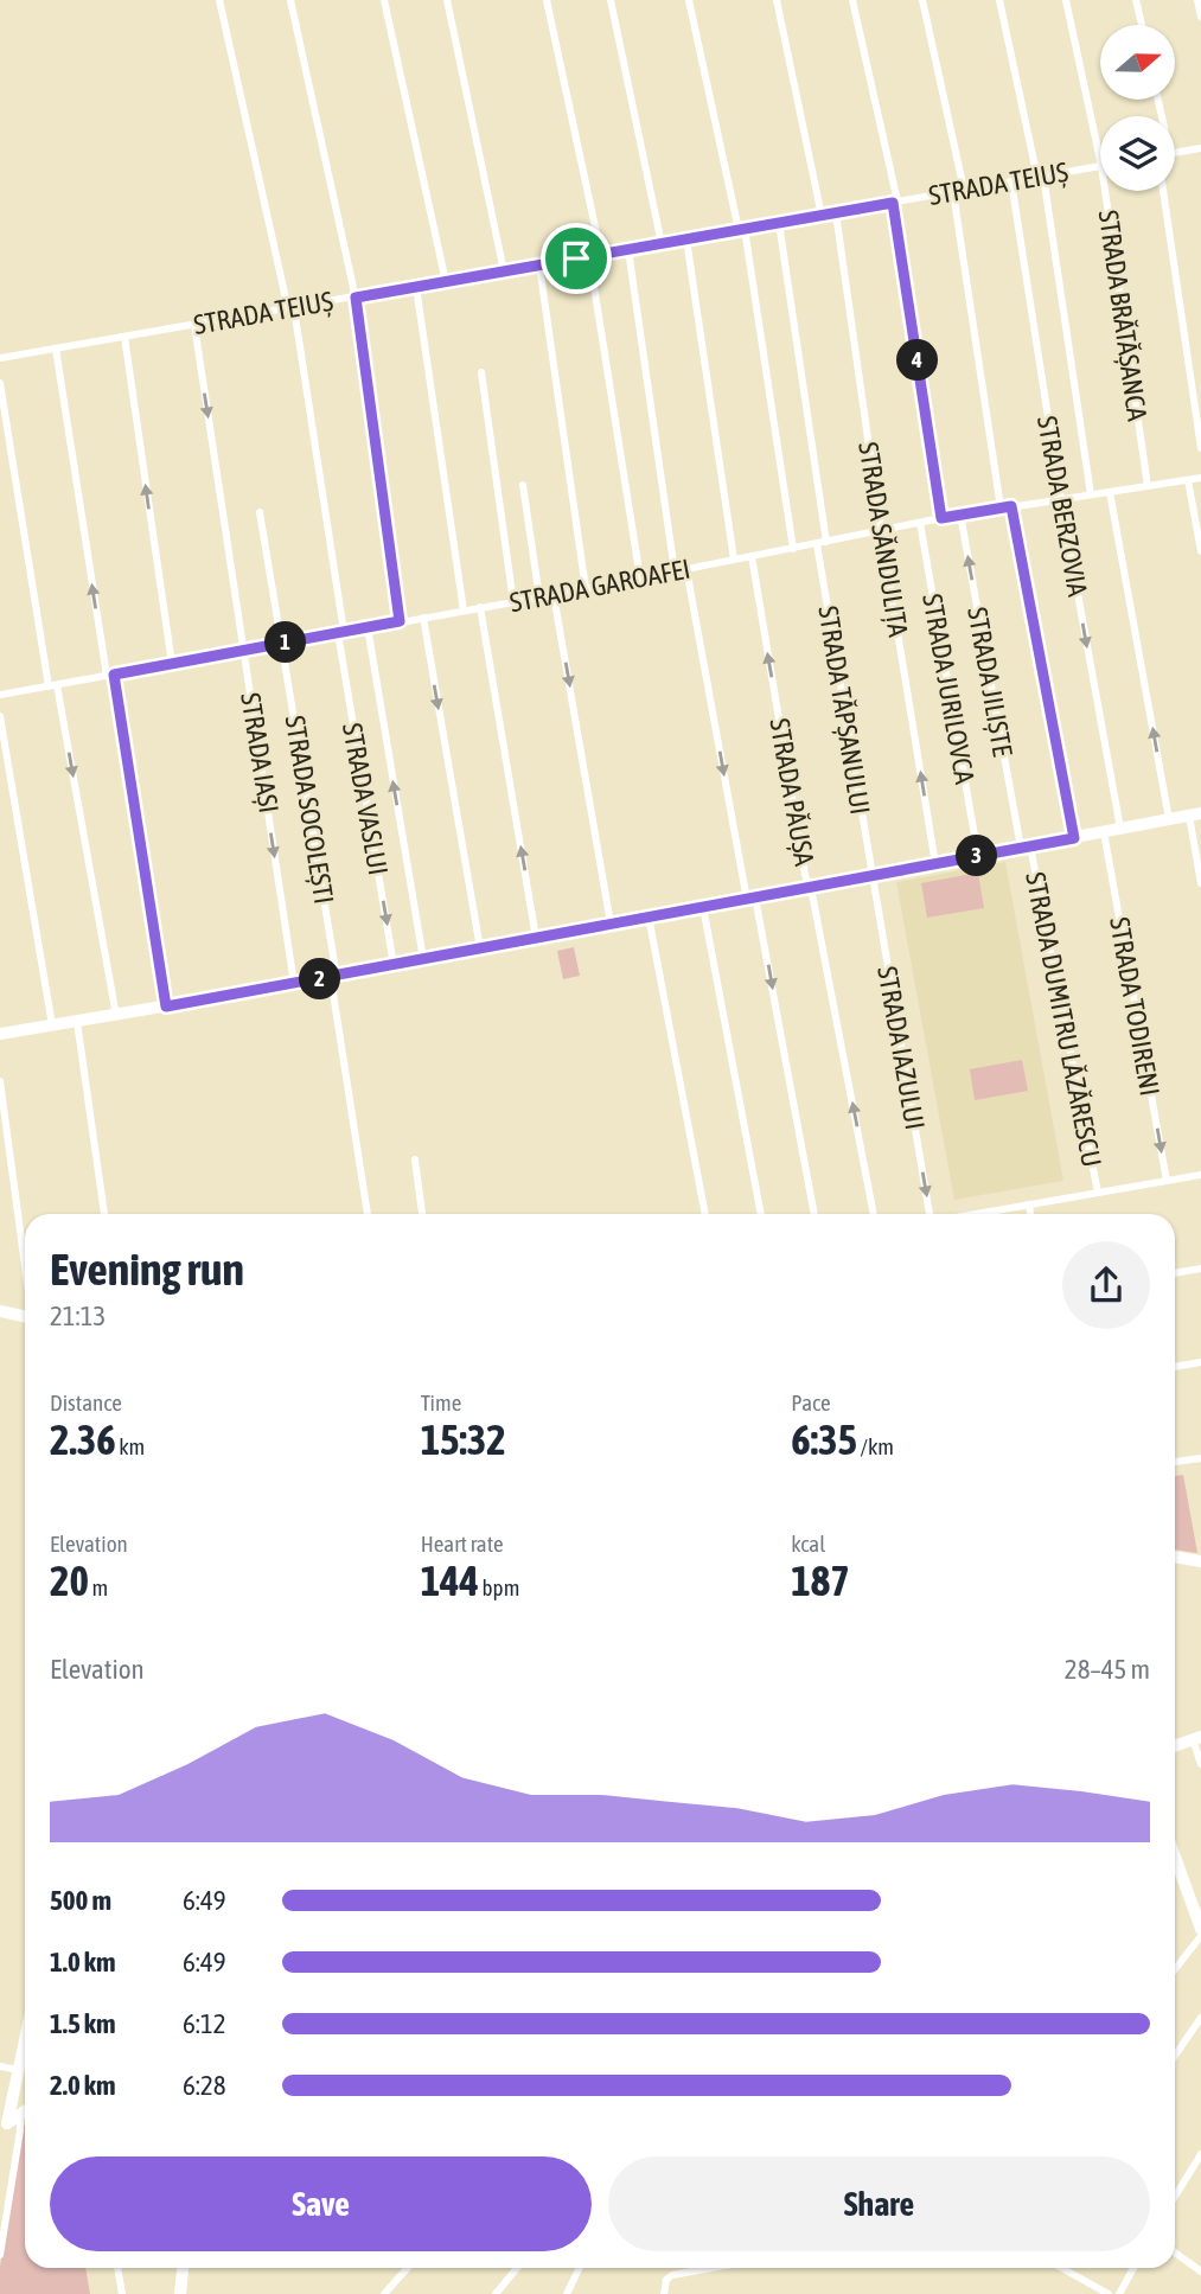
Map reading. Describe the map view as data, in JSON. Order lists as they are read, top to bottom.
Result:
{
  "streets": {
    "street": [
      "STRADA TEIUȘ",
      "STRADA BRĂTĂȘANCA",
      "STRADA BERZOVIA",
      "STRADA SĂNDULIȚA",
      "STRADA GAROAFEI",
      "STRADA JILIȘTE",
      "STRADA JURILOVCA",
      "STRADA TĂPȘANULUI",
      "STRADA IAȘI",
      "STRADA PĂUȘA",
      "STRADA VASLUI",
      "STRADA SOCOLEȘTI",
      "STRADA TODIRENI",
      "STRADA DUMITRU LĂZĂRESCU",
      "STRADA IAZULUI"
    ]
  },
  "crossings": [
    ["STRADA TEIUȘ", "STRADA BERZOVIA"],
    ["STRADA TEIUȘ", "STRADA SĂNDULIȚA"],
    ["STRADA TEIUȘ", "STRADA TĂPȘANULUI"],
    ["STRADA TEIUȘ", "STRADA IAȘI"],
    ["STRADA TEIUȘ", "STRADA VASLUI"],
    ["STRADA BRĂTĂȘANCA", "STRADA GAROAFEI"],
    ["STRADA BERZOVIA", "STRADA GAROAFEI"],
    ["STRADA SĂNDULIȚA", "STRADA GAROAFEI"],
    ["STRADA GAROAFEI", "STRADA JILIȘTE"],
    ["STRADA GAROAFEI", "STRADA JURILOVCA"],
    ["STRADA GAROAFEI", "STRADA TĂPȘANULUI"],
    ["STRADA GAROAFEI", "STRADA IAȘI"],
    ["STRADA GAROAFEI", "STRADA PĂUȘA"],
    ["STRADA GAROAFEI", "STRADA VASLUI"],
    ["STRADA GAROAFEI", "STRADA SOCOLEȘTI"],
    ["STRADA JILIȘTE", "STRADA DUMITRU LĂZĂRESCU"],
    ["STRADA TĂPȘANULUI", "STRADA IAZULUI"]
  ],
  "one_way": [
    "STRADA SĂNDULIȚA",
    "STRADA IAȘI",
    "STRADA TODIRENI",
    "STRADA IAZULUI"
  ],
  "north": "right",
  "page": {
    "pins": [
      "4",
      "1",
      "3",
      "2"
    ],
    "heading": ["Evening run", "21:13"],
    "stats": [
      ["Distance", "2.36 km"],
      ["Time", "15:32"],
      ["Pace", "6:35 /km"],
      ["Elevation", "20 m"],
      ["Heart rate", "144 bpm"],
      ["kcal", "187"]
    ],
    "chart": ["Elevation", "28–45 m"],
    "list": [
      {
        "name": "500 m",
        "note": "6:49"
      },
      {
        "name": "1.0 km",
        "note": "6:49"
      },
      {
        "name": "1.5 km",
        "note": "6:12"
      },
      {
        "name": "2.0 km",
        "note": "6:28"
      }
    ],
    "buttons": ["Save", "Share"]
  }
}
